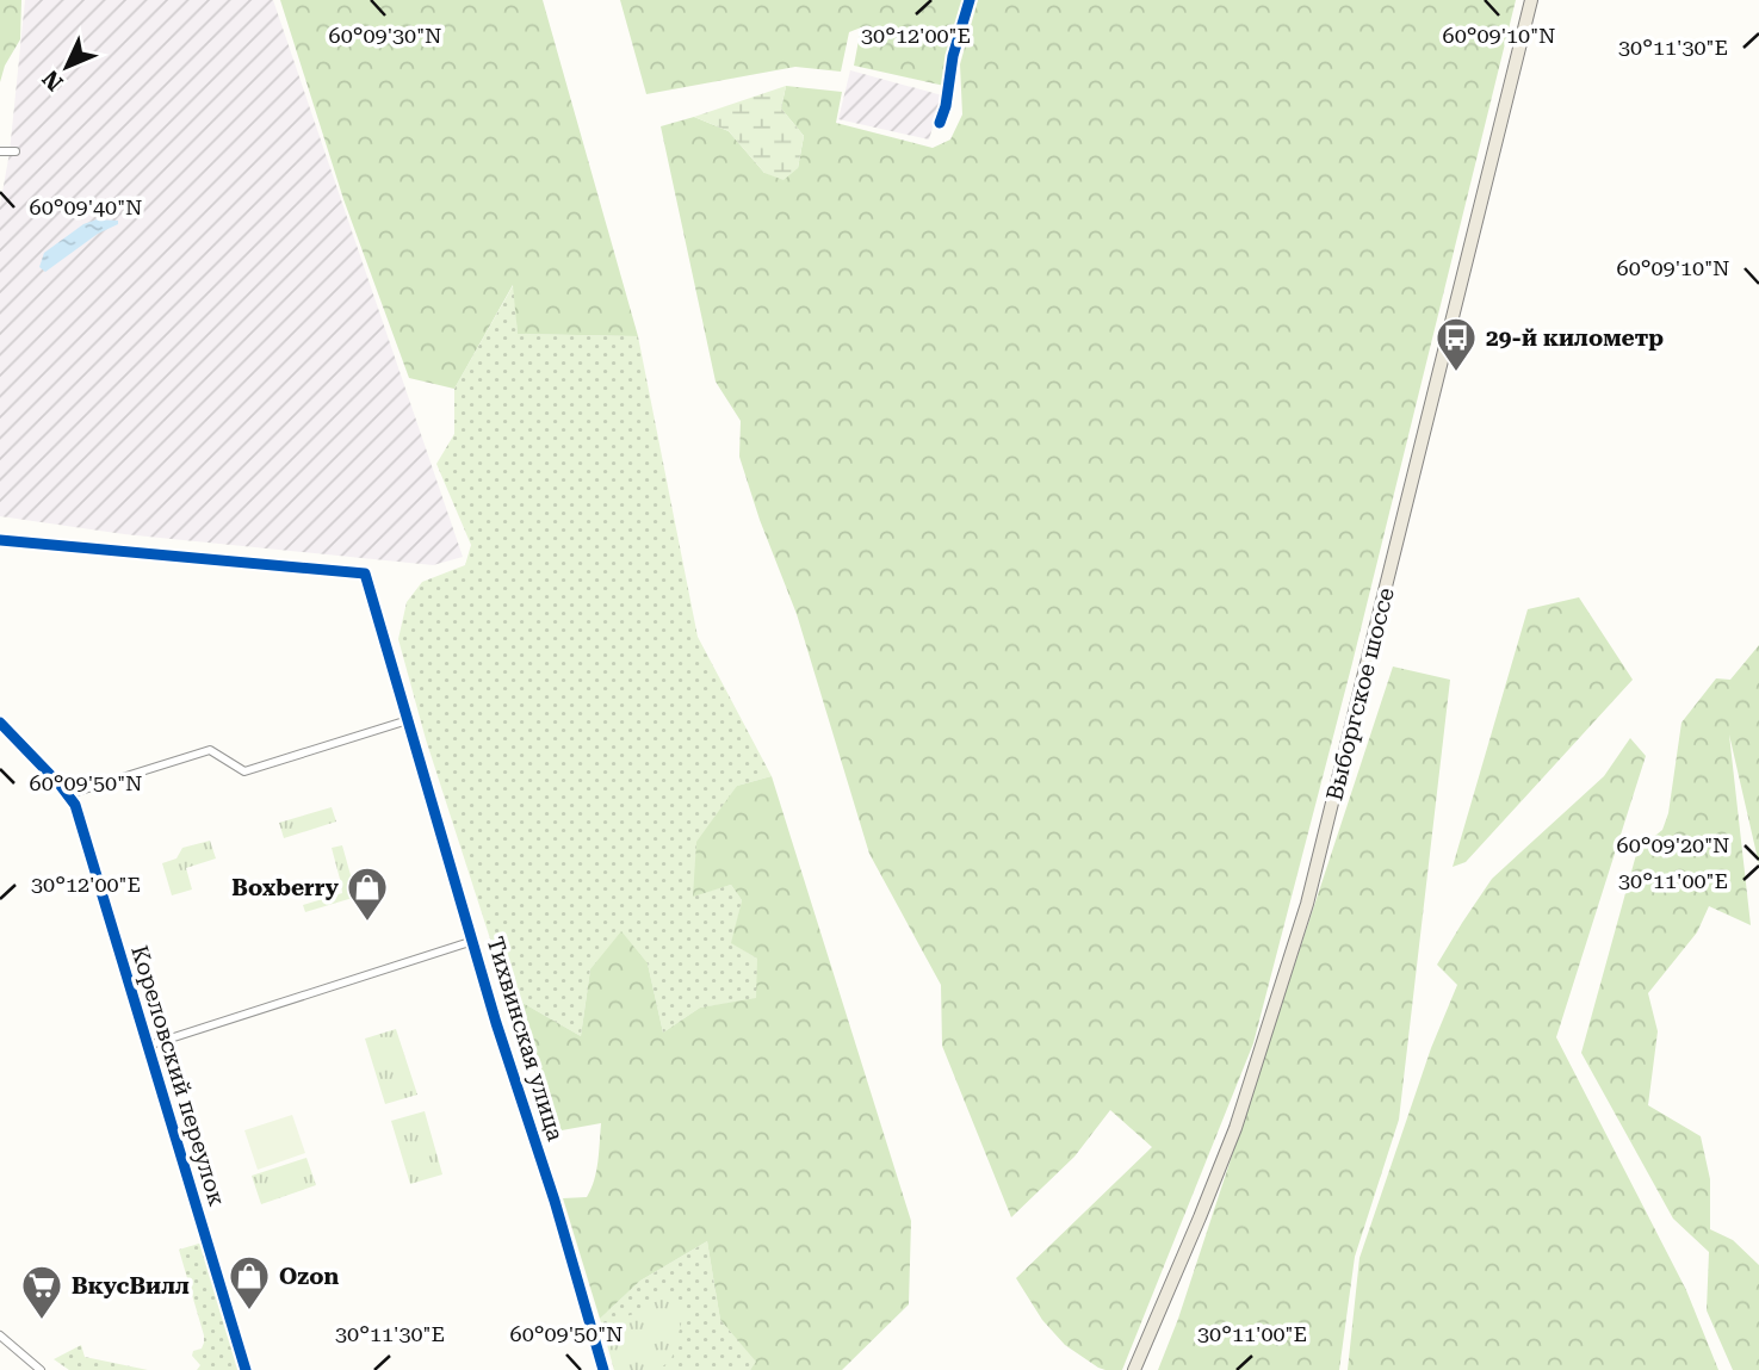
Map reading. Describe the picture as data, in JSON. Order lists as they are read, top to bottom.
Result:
{
  "streets": {
    "main road": ["Выборгское шоссе"],
    "street": ["Тихвинская улица", "Кореловский переулок"]
  },
  "crossings": [
    ["Тихвинская улица", "Кореловский переулок"]
  ],
  "places": {
    "bus stop": ["29-й километр"],
    "shop": ["Boxberry", "Ozon"],
    "supermarket": ["ВкусВилл"]
  },
  "north": "bottom left",
  "coordinates": [
    "30°12'00\"E",
    "60°09'30\"N",
    "60°09'10\"N",
    "30°11'30\"E",
    "60°09'40\"N",
    "60°09'50\"N",
    "60°09'20\"N",
    "30°11'00\"E"
  ]
}
